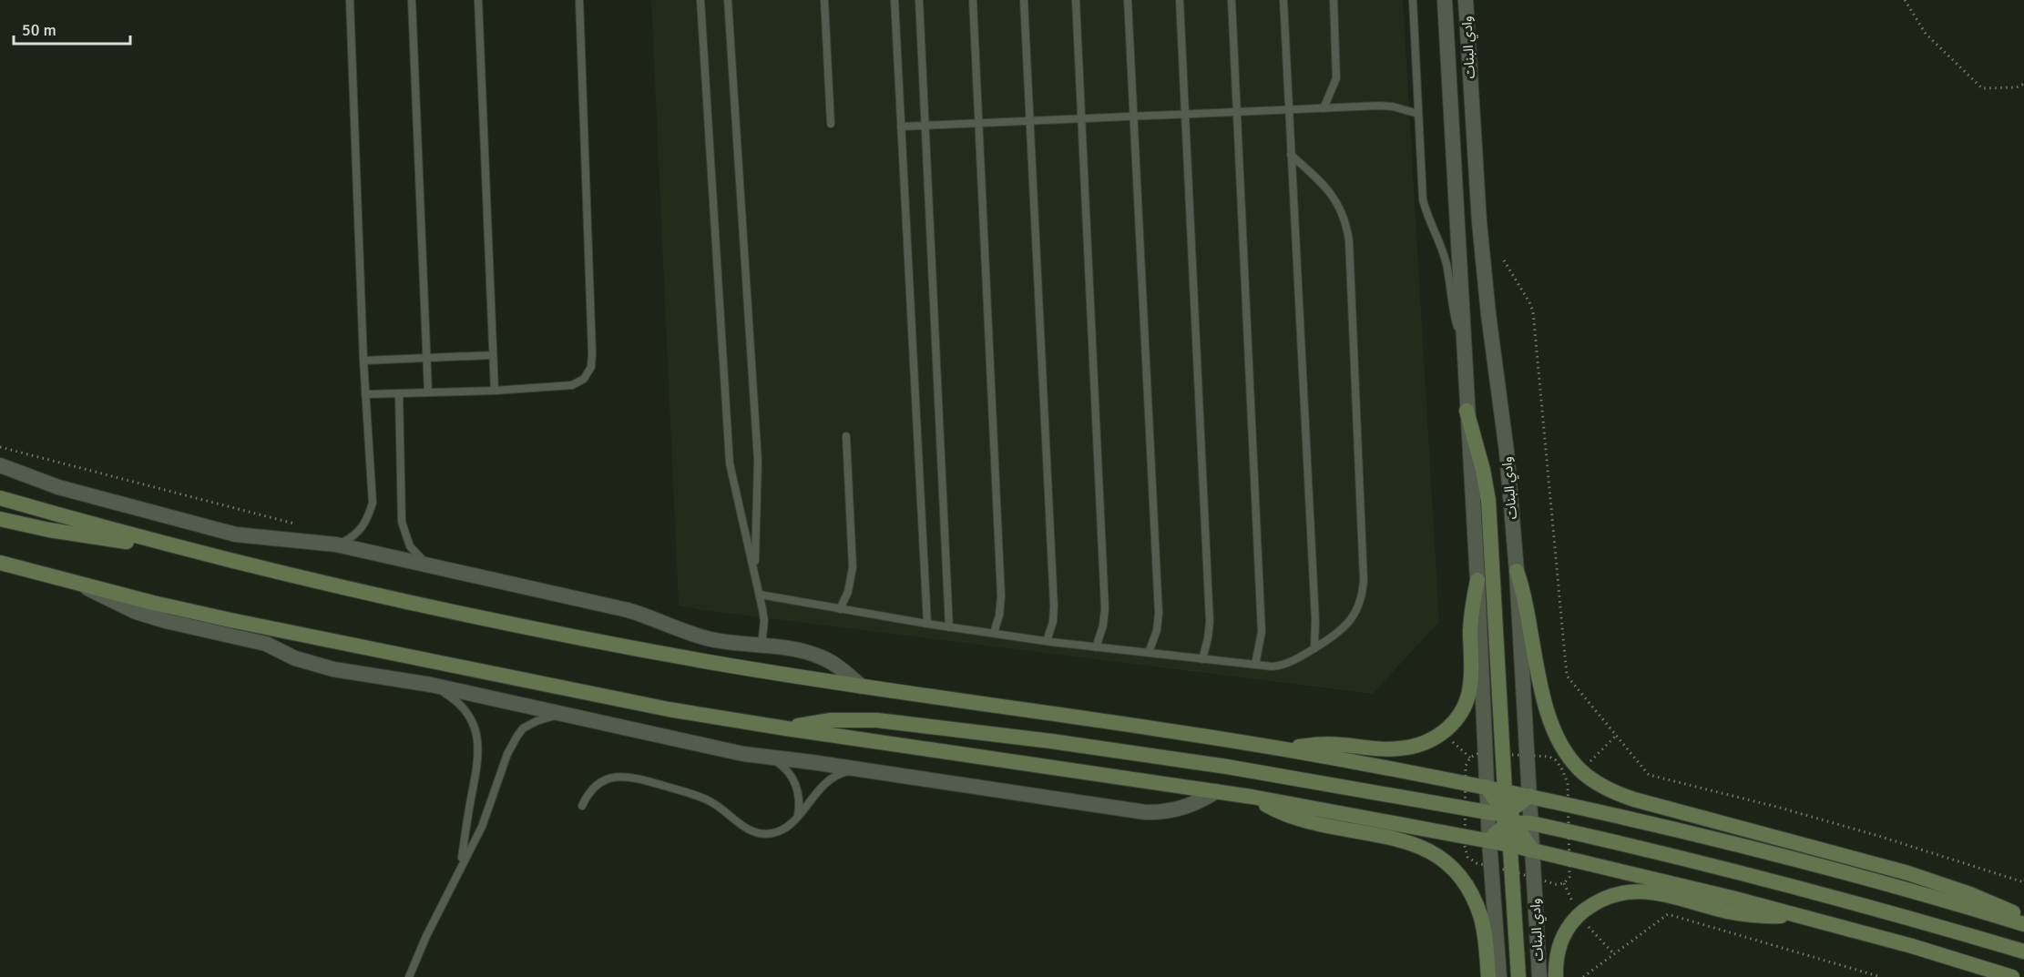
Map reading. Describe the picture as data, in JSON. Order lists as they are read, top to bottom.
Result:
{
  "streets": {
    "street": ["وادي البنات"]
  },
  "scale_bar": "50 m"
}
